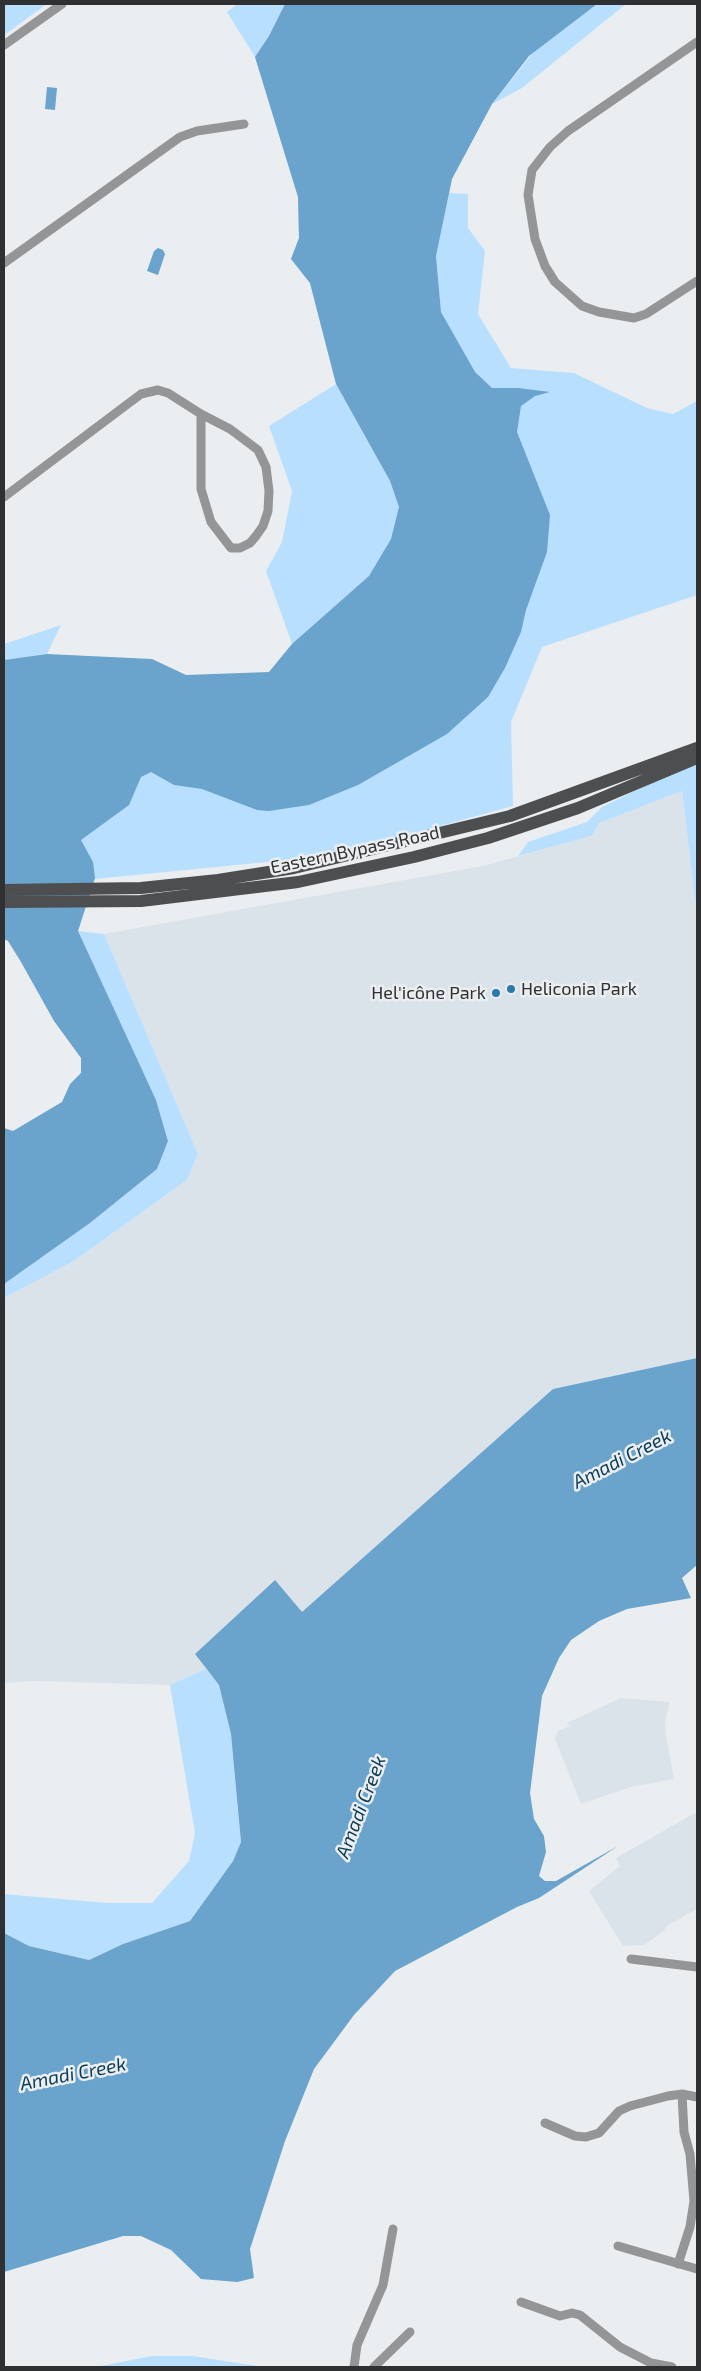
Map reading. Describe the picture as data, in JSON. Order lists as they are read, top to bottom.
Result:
{
  "streets": {
    "main road": ["Eastern Bypass Road"]
  },
  "water": ["Amadi Creek"],
  "places": ["Heliconia Park", "Hel'icône Park"]
}
